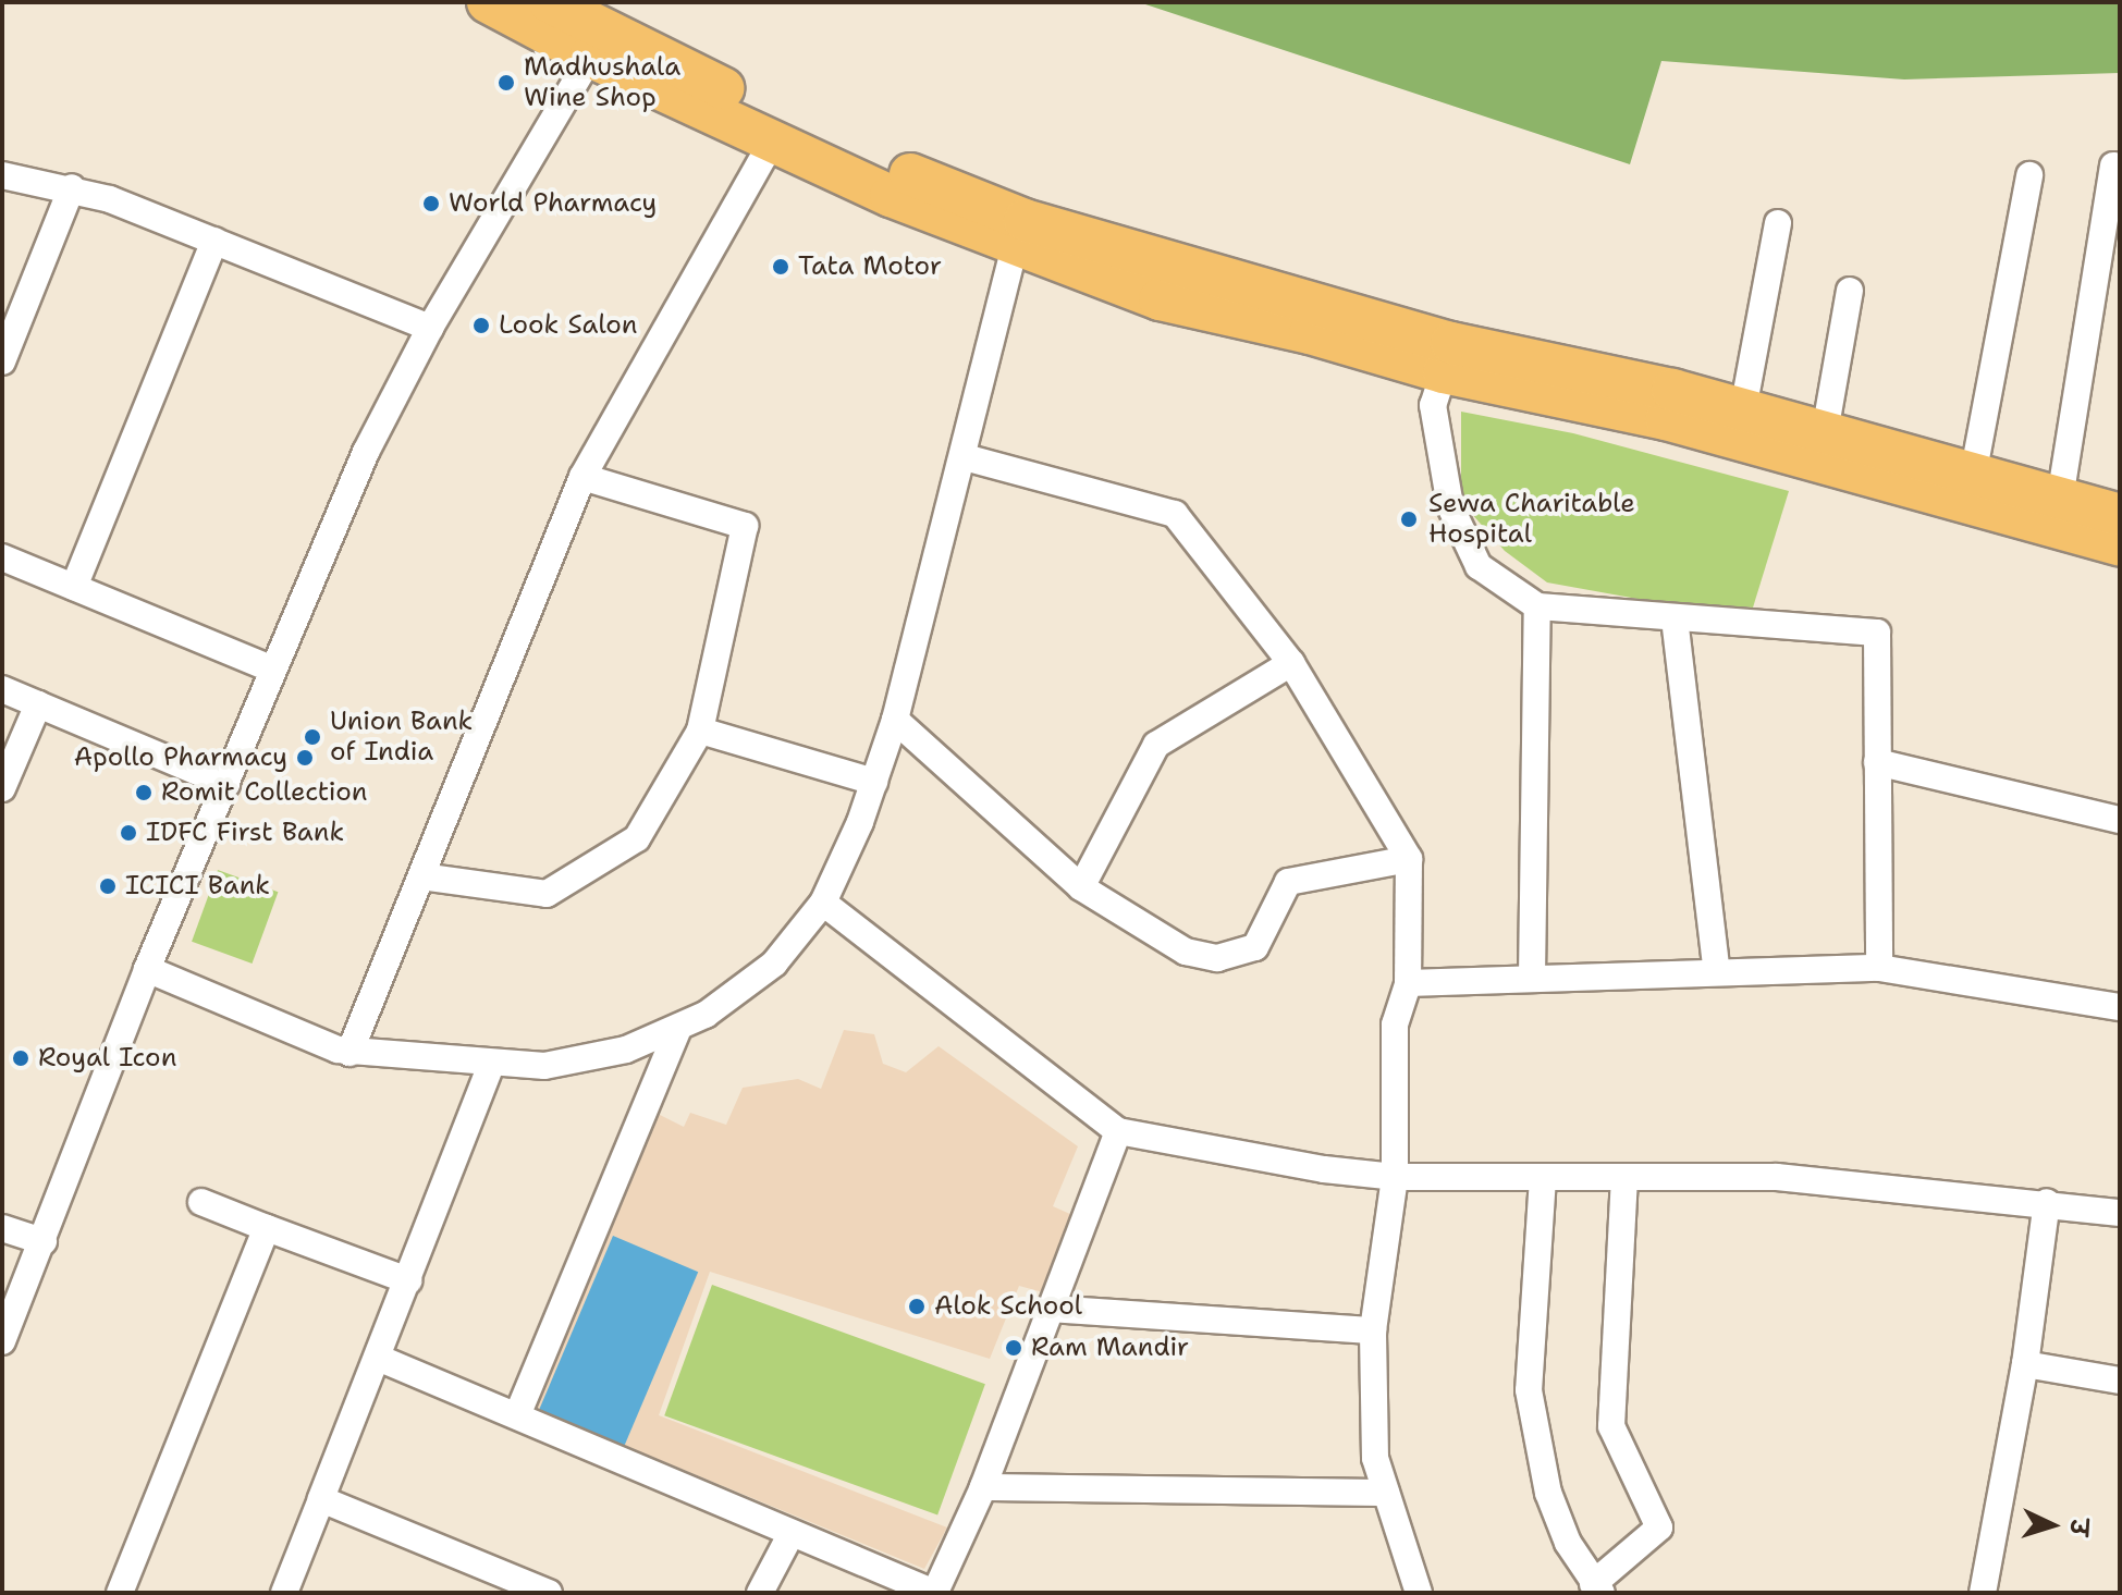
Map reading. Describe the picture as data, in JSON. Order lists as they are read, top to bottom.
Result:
{
  "places": [
    "Madhushala Wine Shop",
    "World Pharmacy",
    "Tata Motor",
    "Look Salon",
    "Sewa Charitable Hospital",
    "Union Bank of India",
    "Apollo Pharmacy",
    "Romit Collection",
    "IDFC First Bank",
    "ICICI Bank",
    "Royal Icon",
    "Alok School",
    "Ram Mandir"
  ],
  "north": "right"
}
